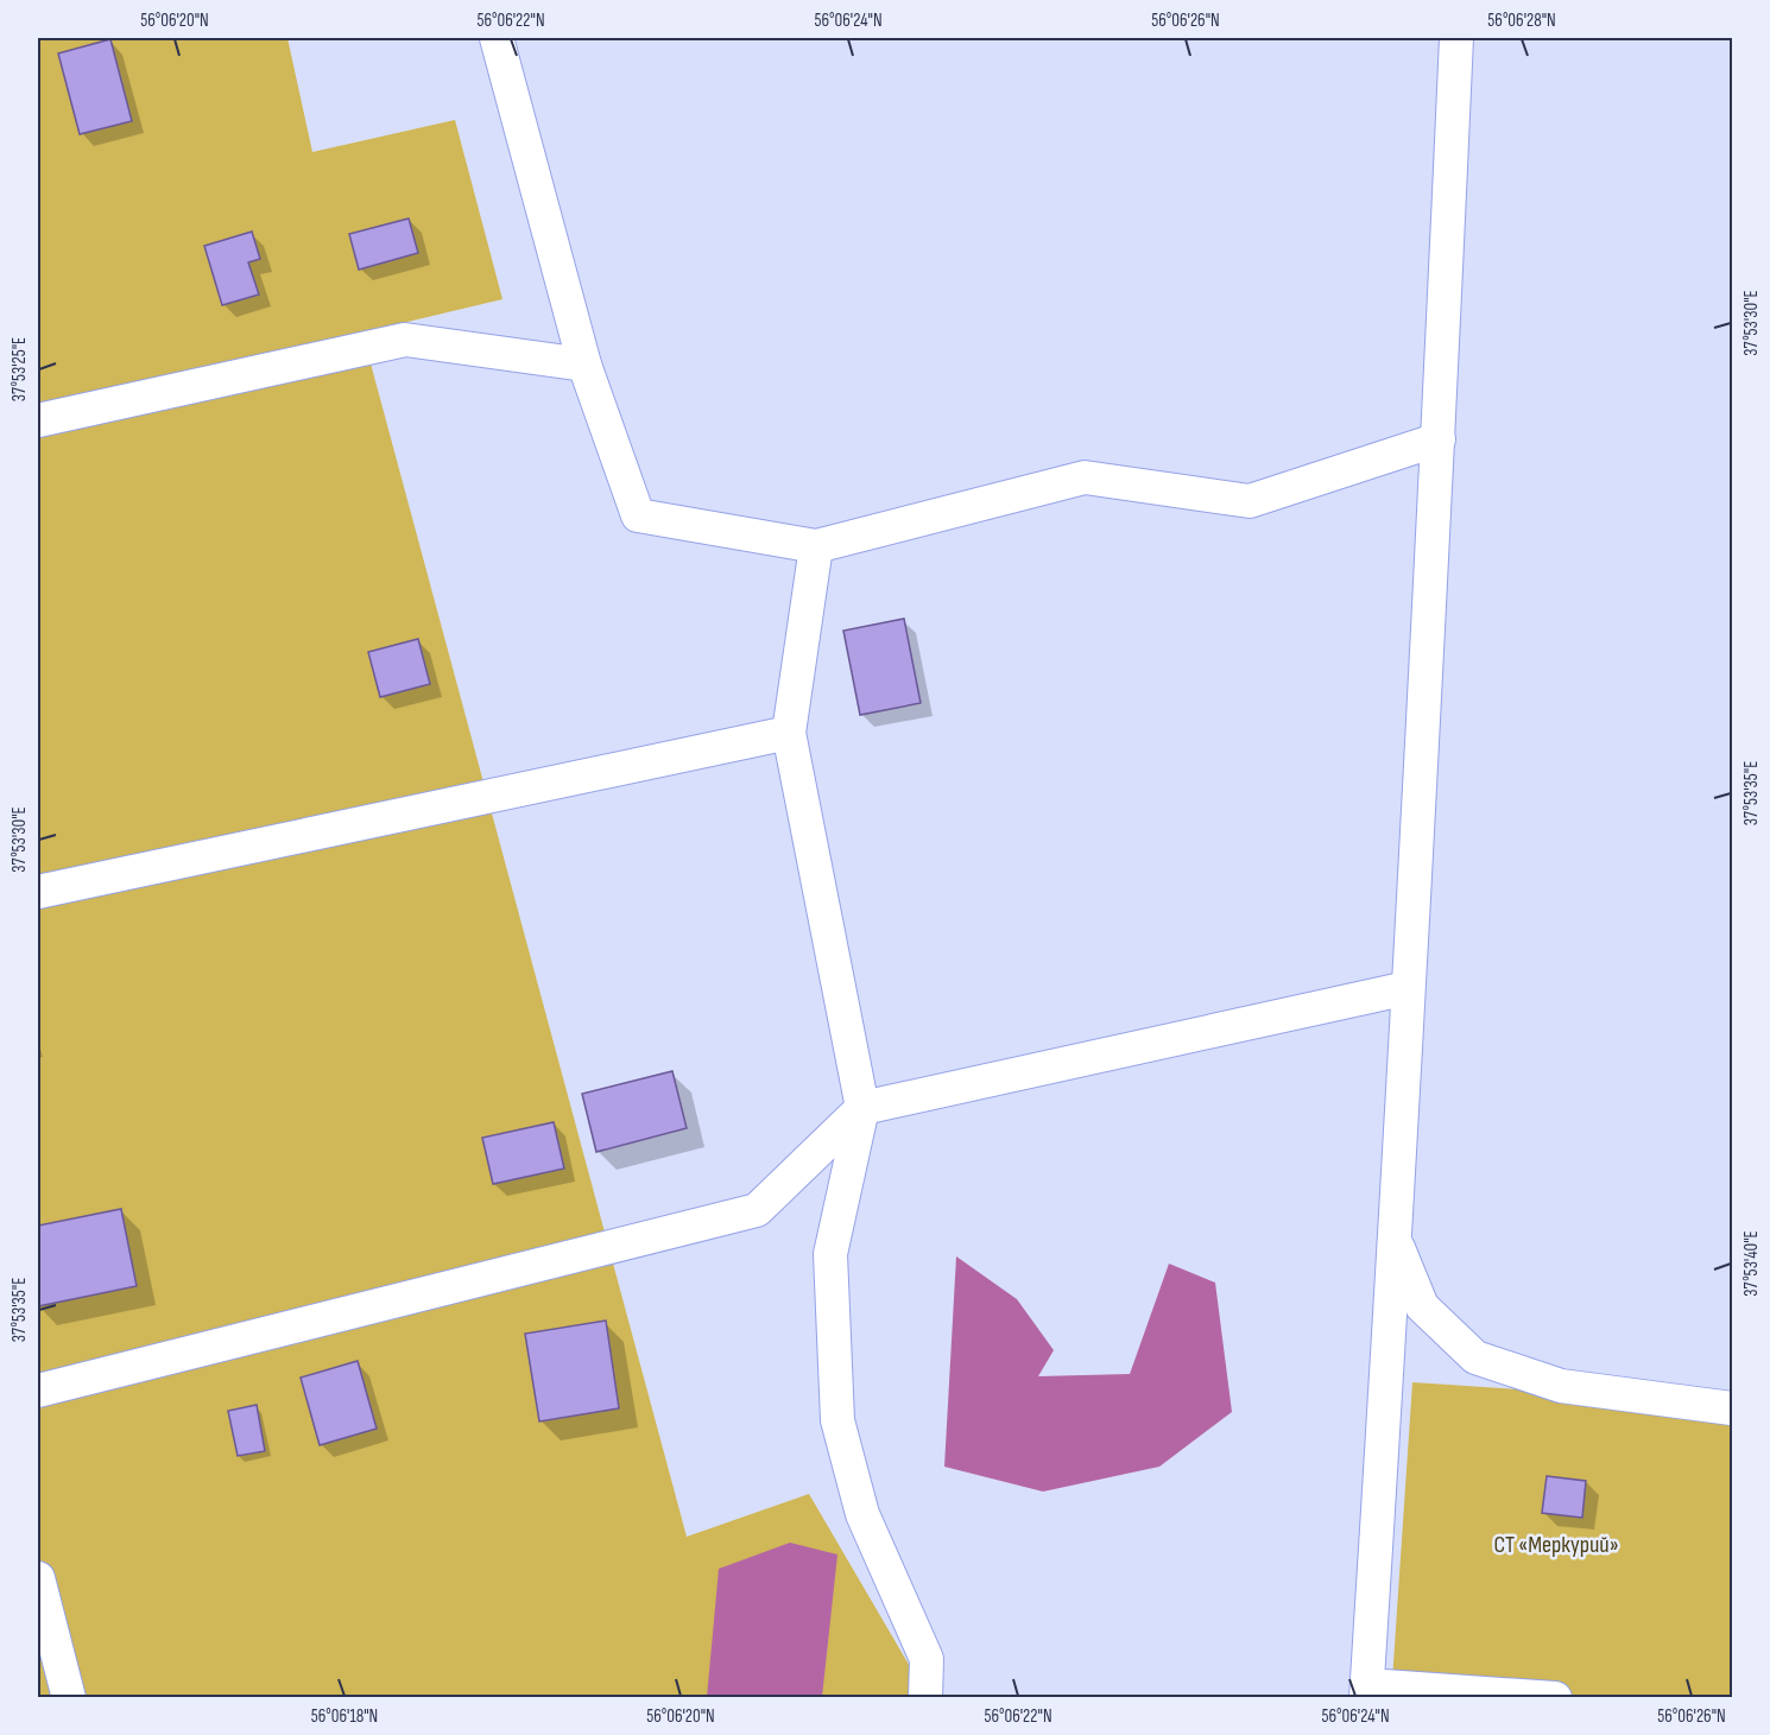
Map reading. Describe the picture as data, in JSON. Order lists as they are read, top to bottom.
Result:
{
  "parks": ["СТ «Меркурий»"],
  "coordinates": [
    "56°06'20\"N",
    "56°06'22\"N",
    "56°06'24\"N",
    "56°06'26\"N",
    "56°06'28\"N",
    "37°53'30\"E",
    "37°53'25\"E",
    "37°53'35\"E",
    "37°53'40\"E",
    "56°06'18\"N"
  ]
}
